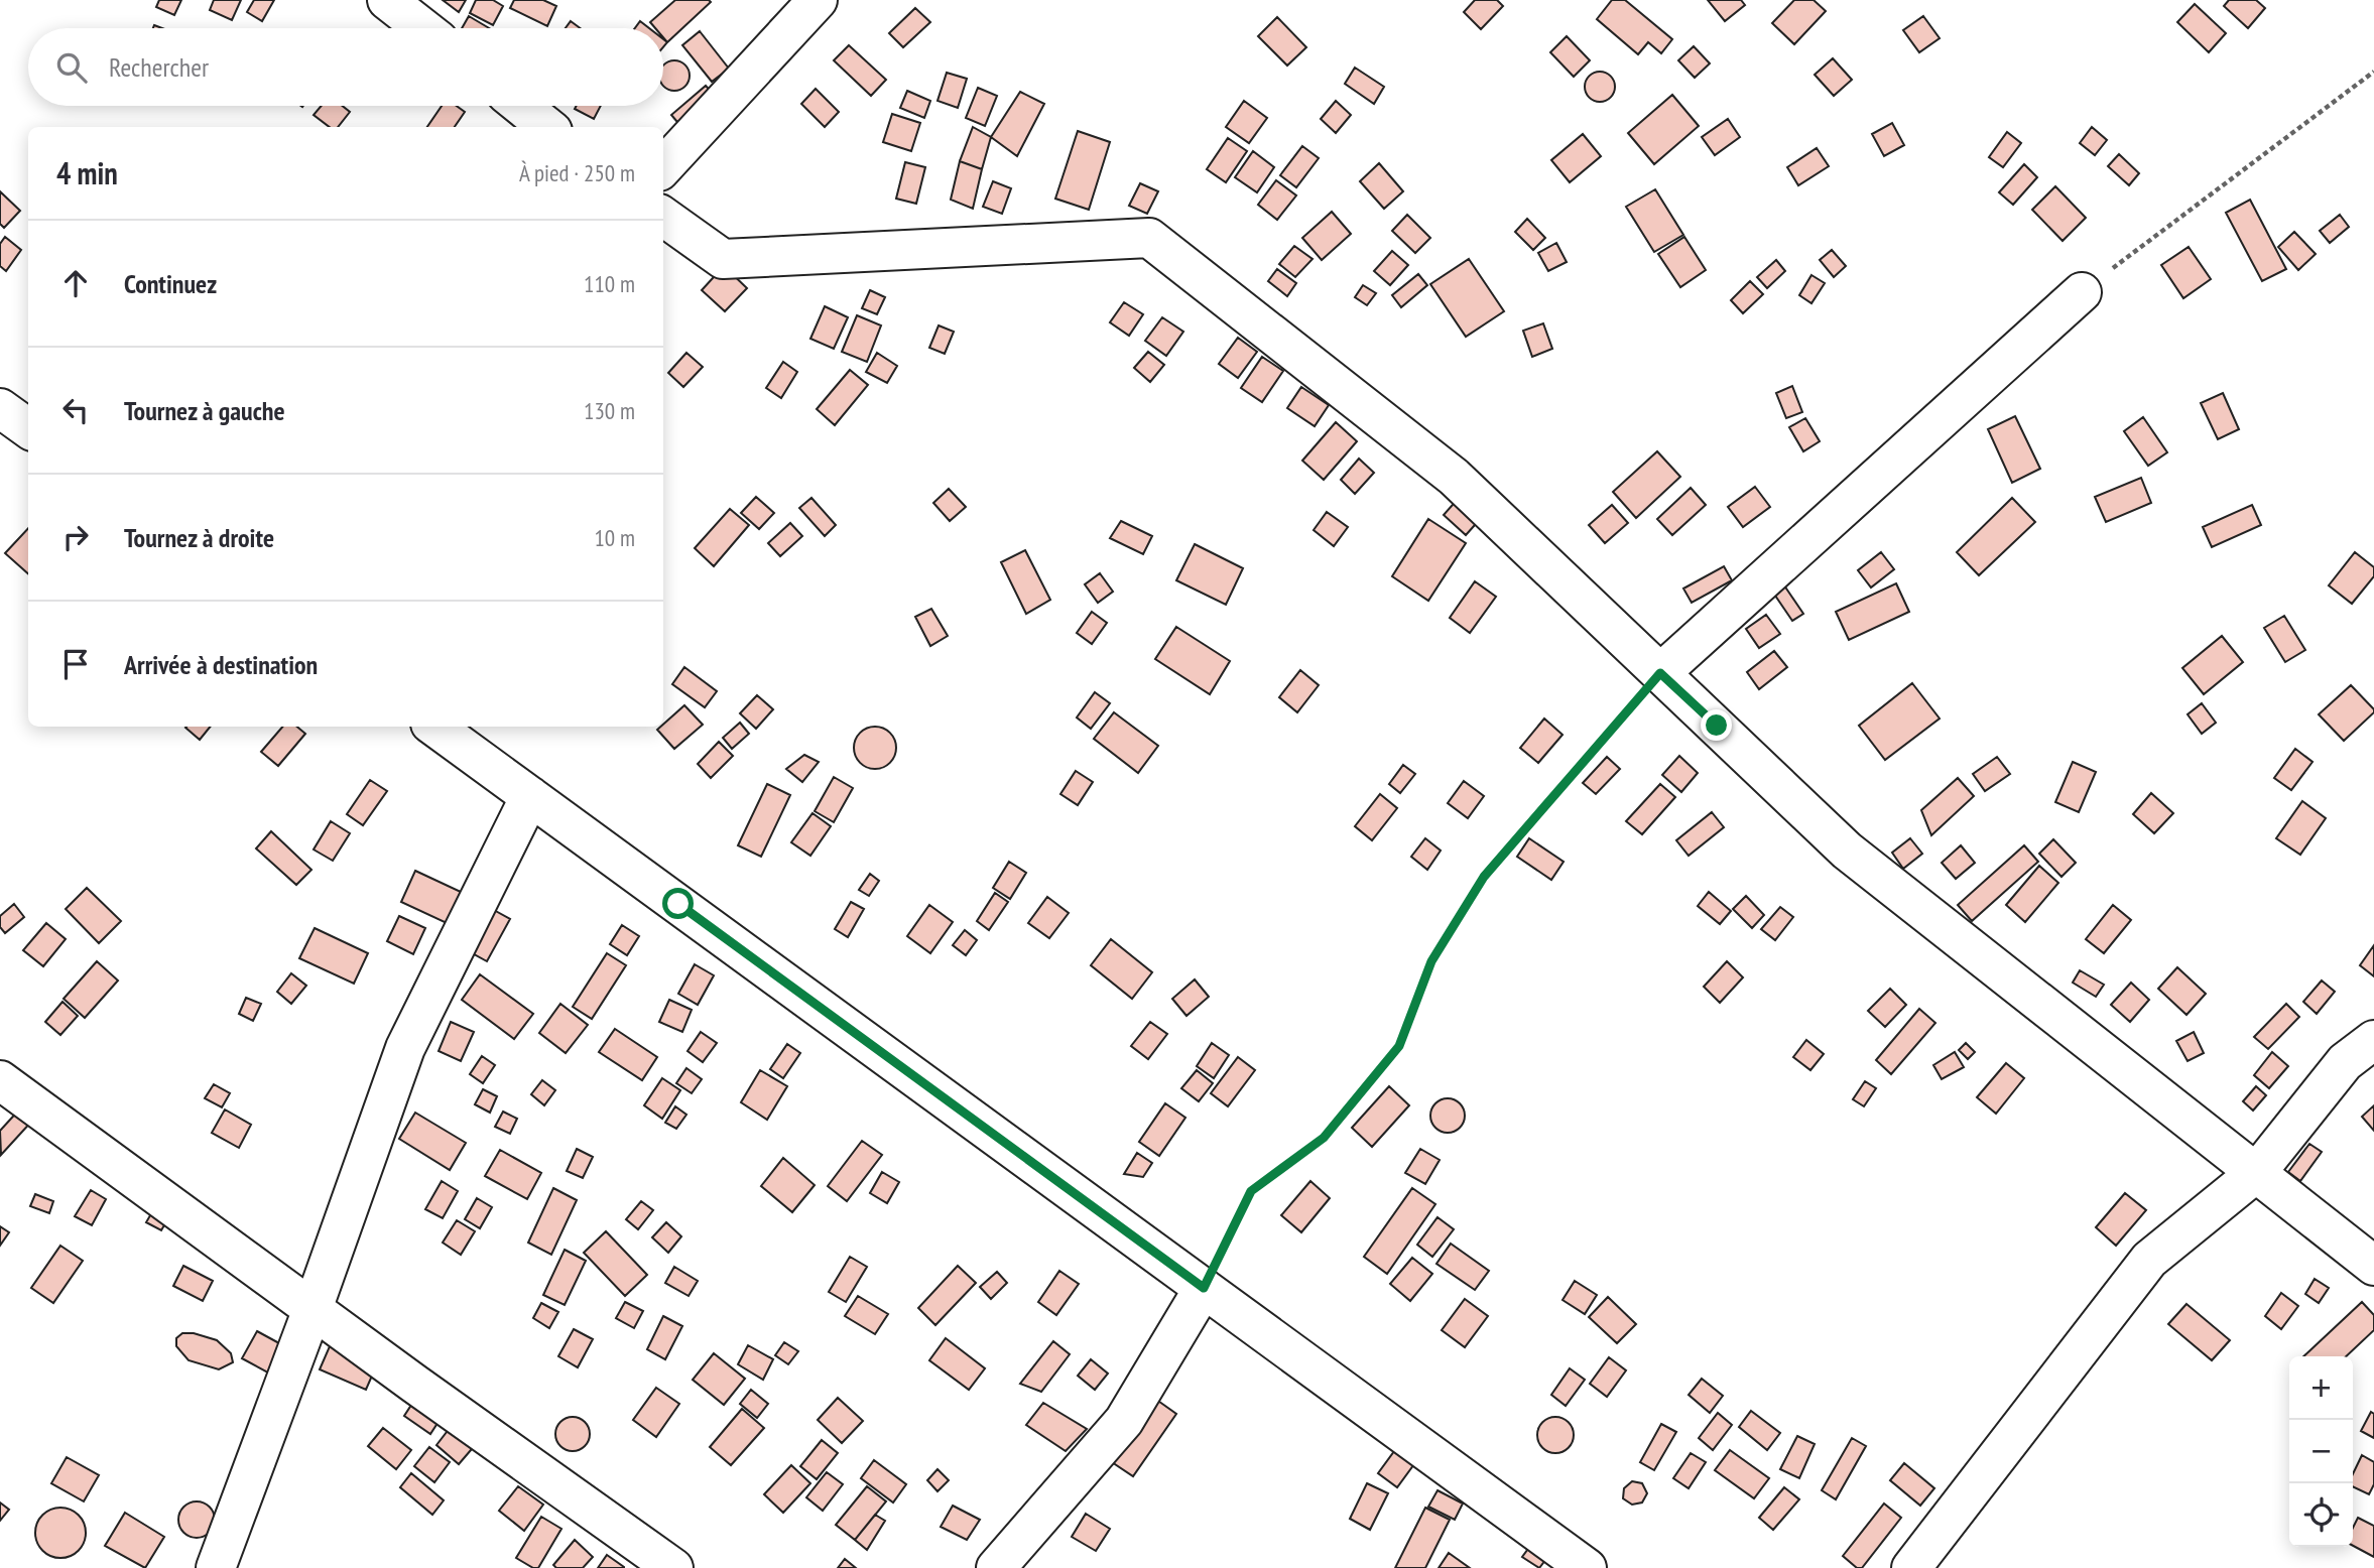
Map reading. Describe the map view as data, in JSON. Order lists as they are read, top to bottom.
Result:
{
  "page": {
    "search": "Rechercher",
    "heading": ["4 min", "À pied · 250 m"],
    "list": [
      ["Continuez", "110 m"],
      ["Tournez à gauche", "130 m"],
      ["Tournez à droite", "10 m"],
      "Arrivée à destination"
    ],
    "map_buttons": ["+", "−"]
  }
}
